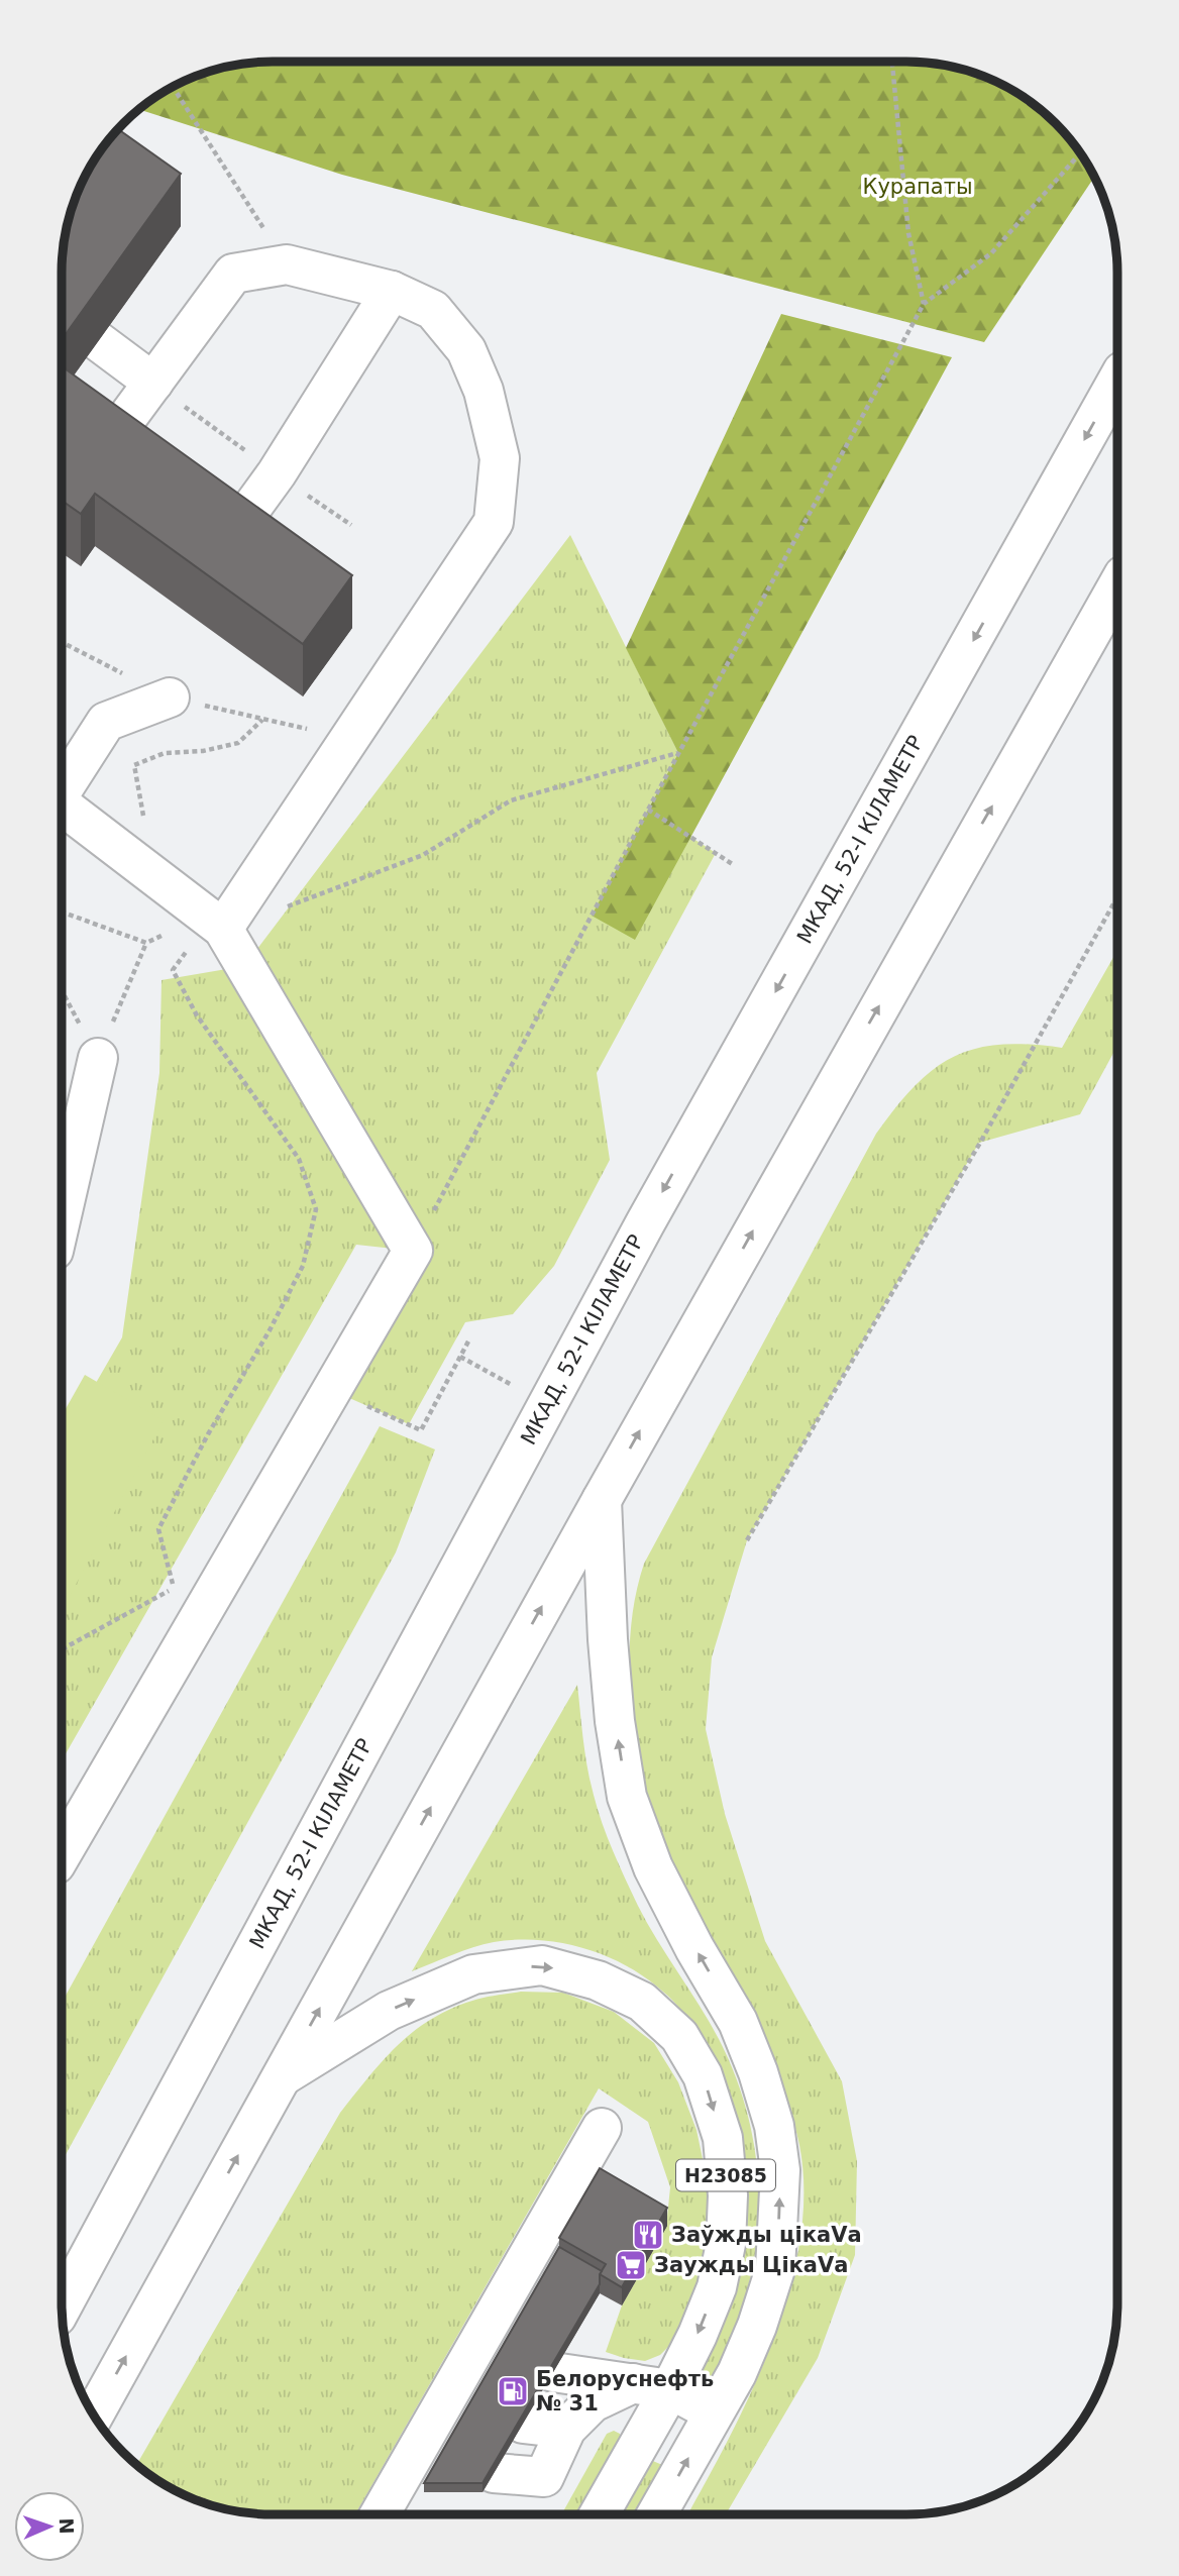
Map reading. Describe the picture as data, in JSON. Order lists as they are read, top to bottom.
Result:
{
  "streets": {
    "main road": ["МКАД, 52-І КІЛАМЕТР", "Н23085"]
  },
  "parks": ["Курапаты"],
  "places": {
    "restaurant": ["Заўжды цікаVа"],
    "supermarket": ["Заужды ЦікаVа"],
    "fuel station": ["Белоруснефть № 31"]
  },
  "north": "right"
}
